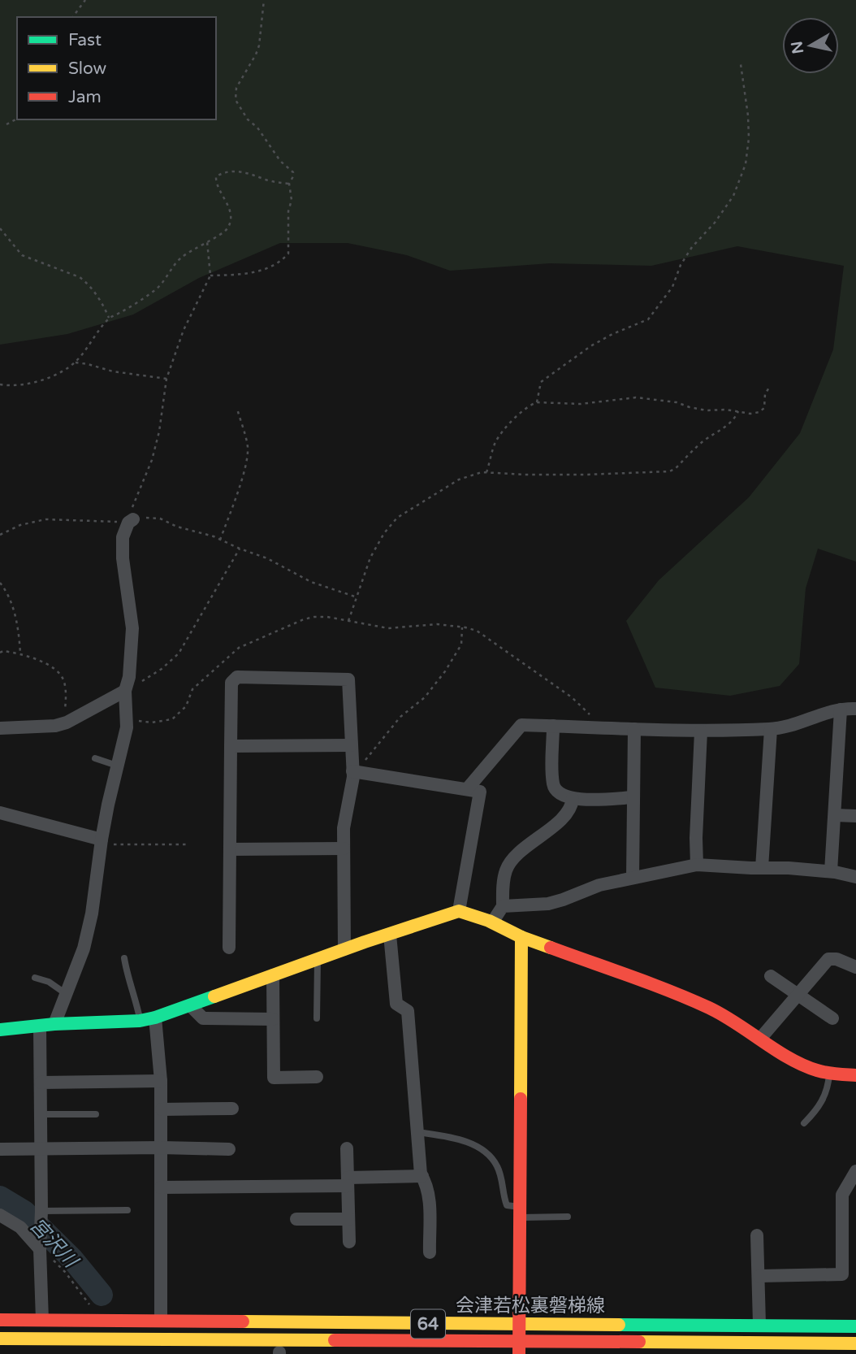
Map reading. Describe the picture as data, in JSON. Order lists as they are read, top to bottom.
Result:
{
  "streets": {
    "main road": ["会津若松裏磐梯線", "64"]
  },
  "water": ["宮沢川"],
  "legend": ["Fast", "Slow", "Jam"],
  "north": "left"
}
